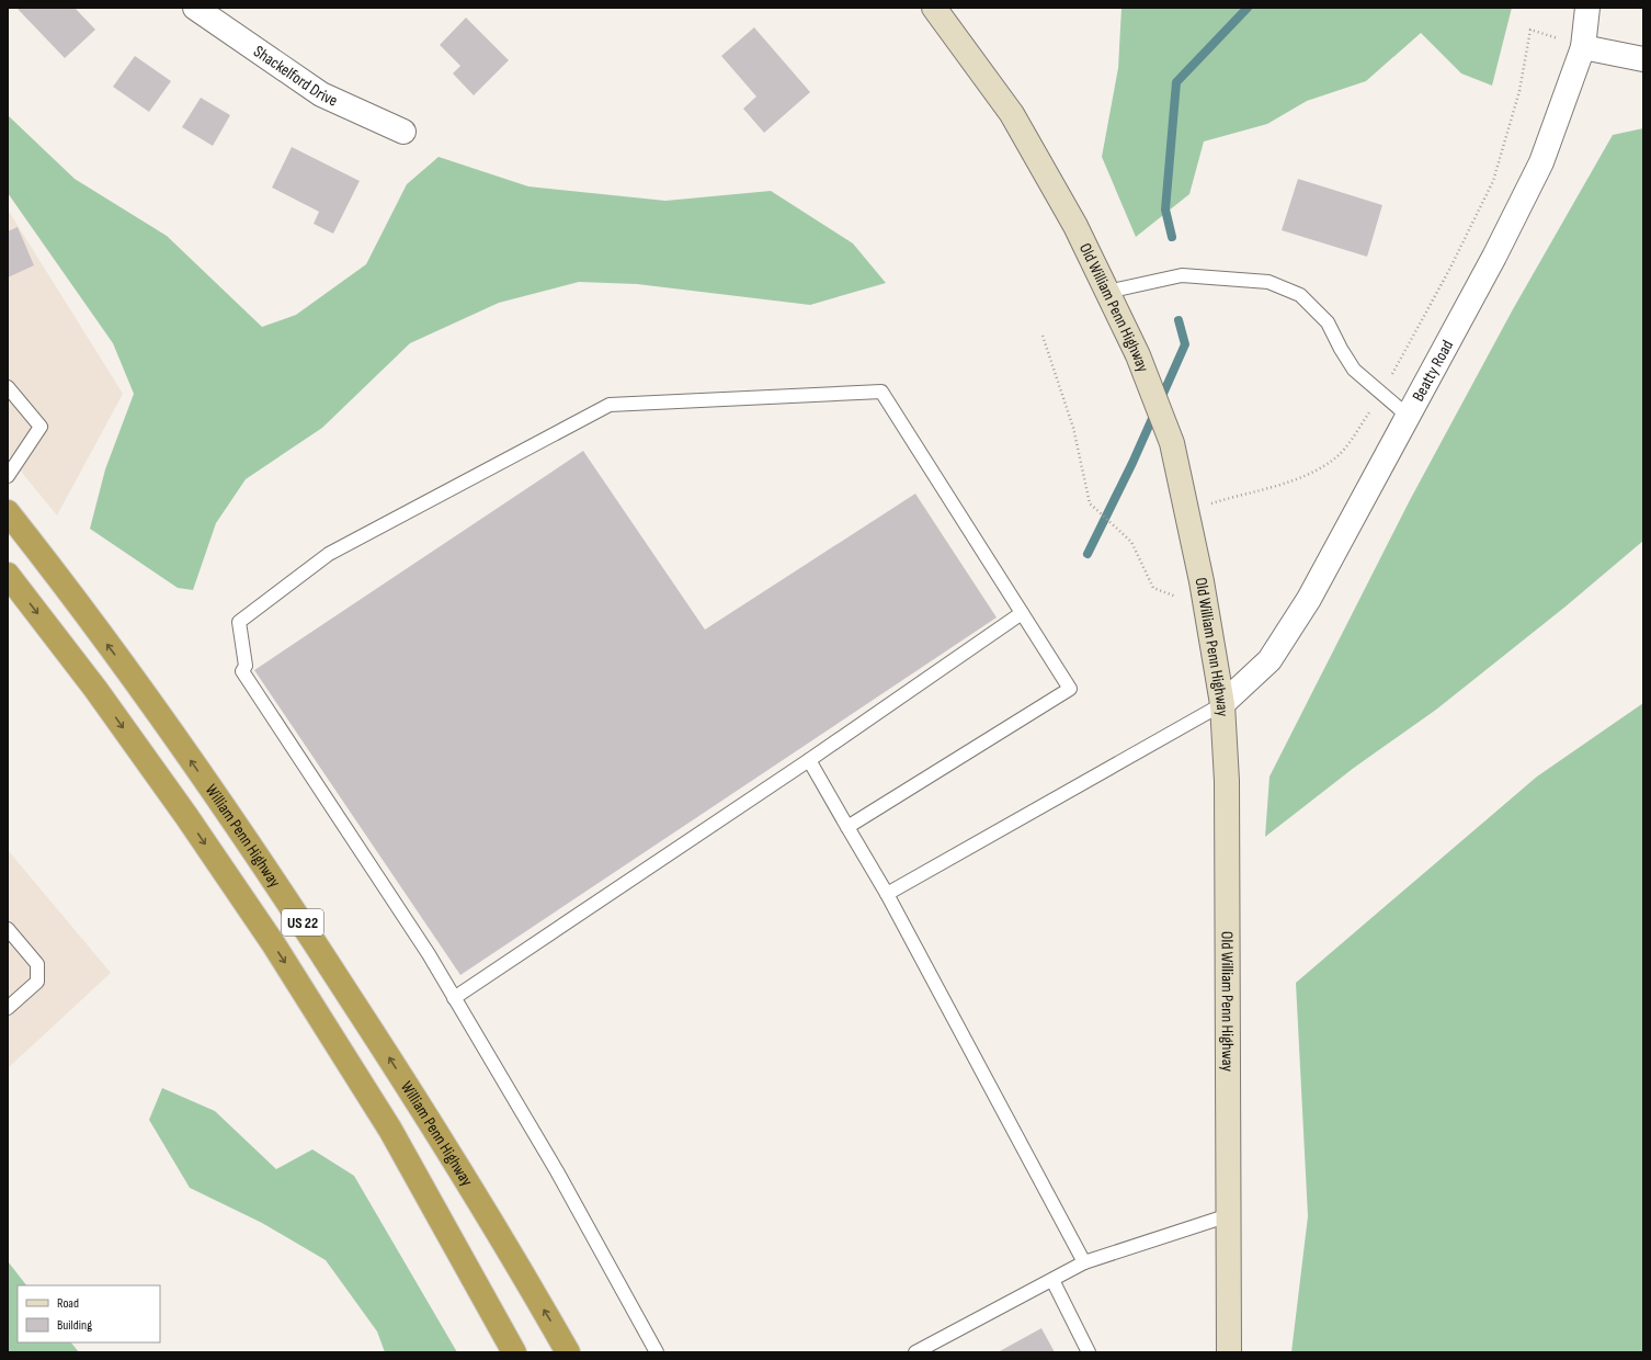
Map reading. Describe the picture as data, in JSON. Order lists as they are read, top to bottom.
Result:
{
  "streets": {
    "highway": ["William Penn Highway", "US 22"],
    "main road": ["Old William Penn Highway"],
    "street": ["Shackelford Drive", "Beatty Road"]
  },
  "crossings": [
    ["Old William Penn Highway", "Beatty Road"]
  ],
  "legend": ["Road", "Building"]
}
